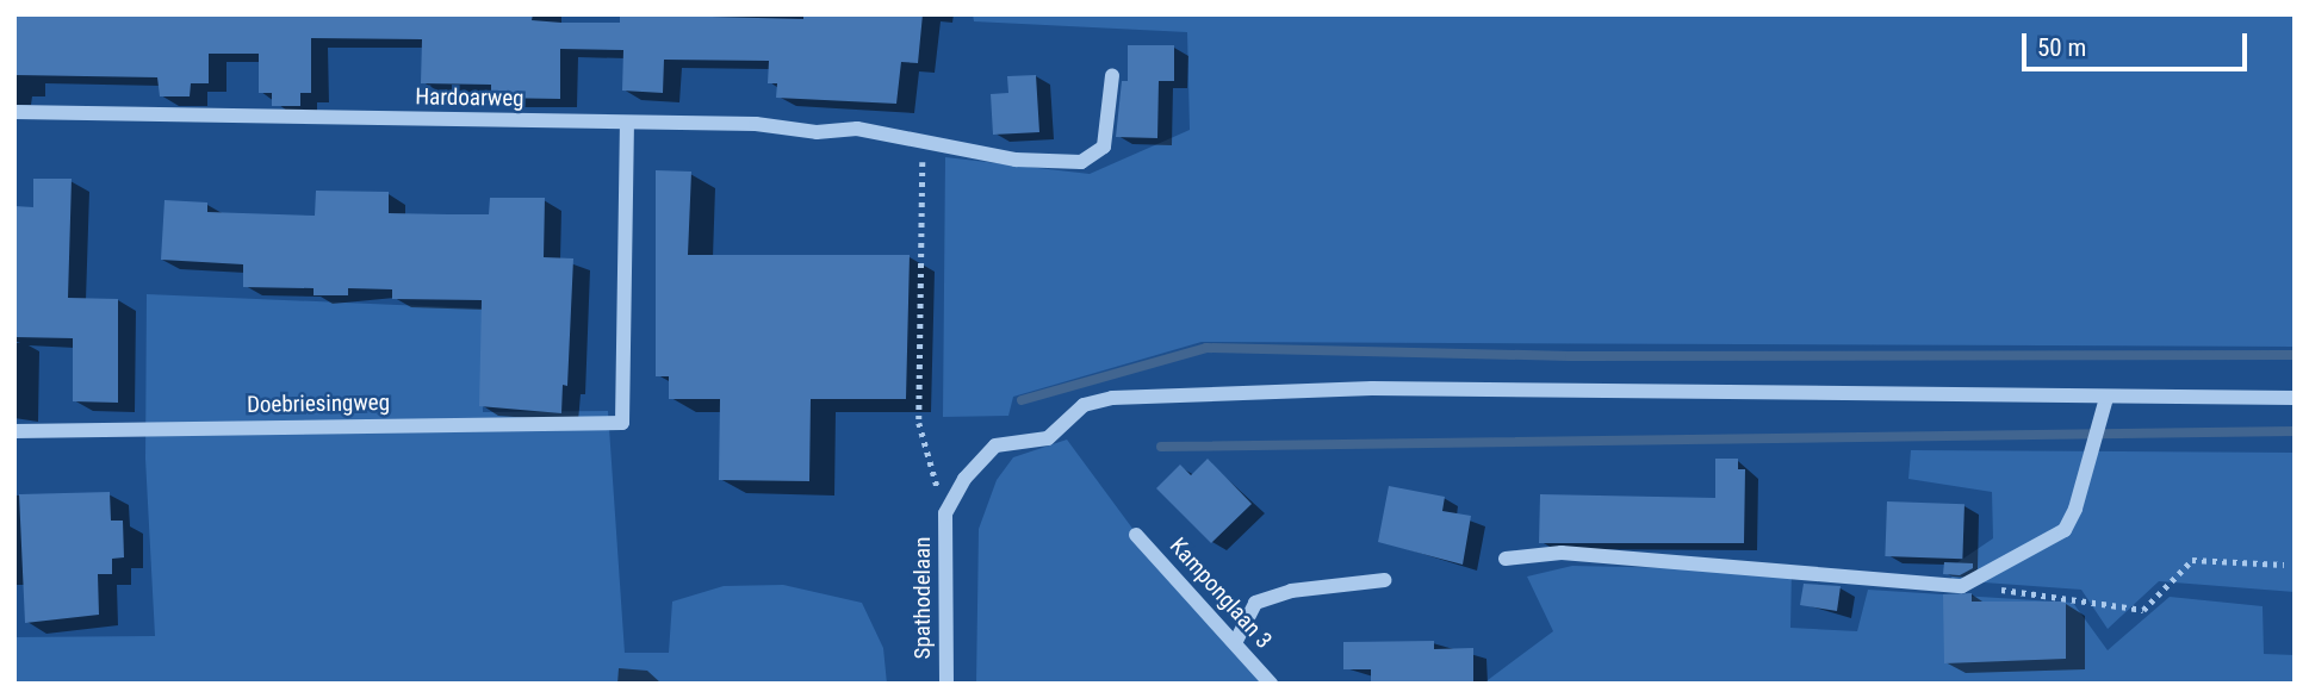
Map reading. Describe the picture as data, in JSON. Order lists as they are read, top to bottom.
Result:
{
  "streets": {
    "street": [
      "Hardoarweg",
      "Doebriesingweg",
      "Kamponglaan 3",
      "Spathodelaan"
    ]
  },
  "crossings": [
    ["Hardoarweg", "Doebriesingweg"]
  ],
  "scale_bar": "50 m"
}
